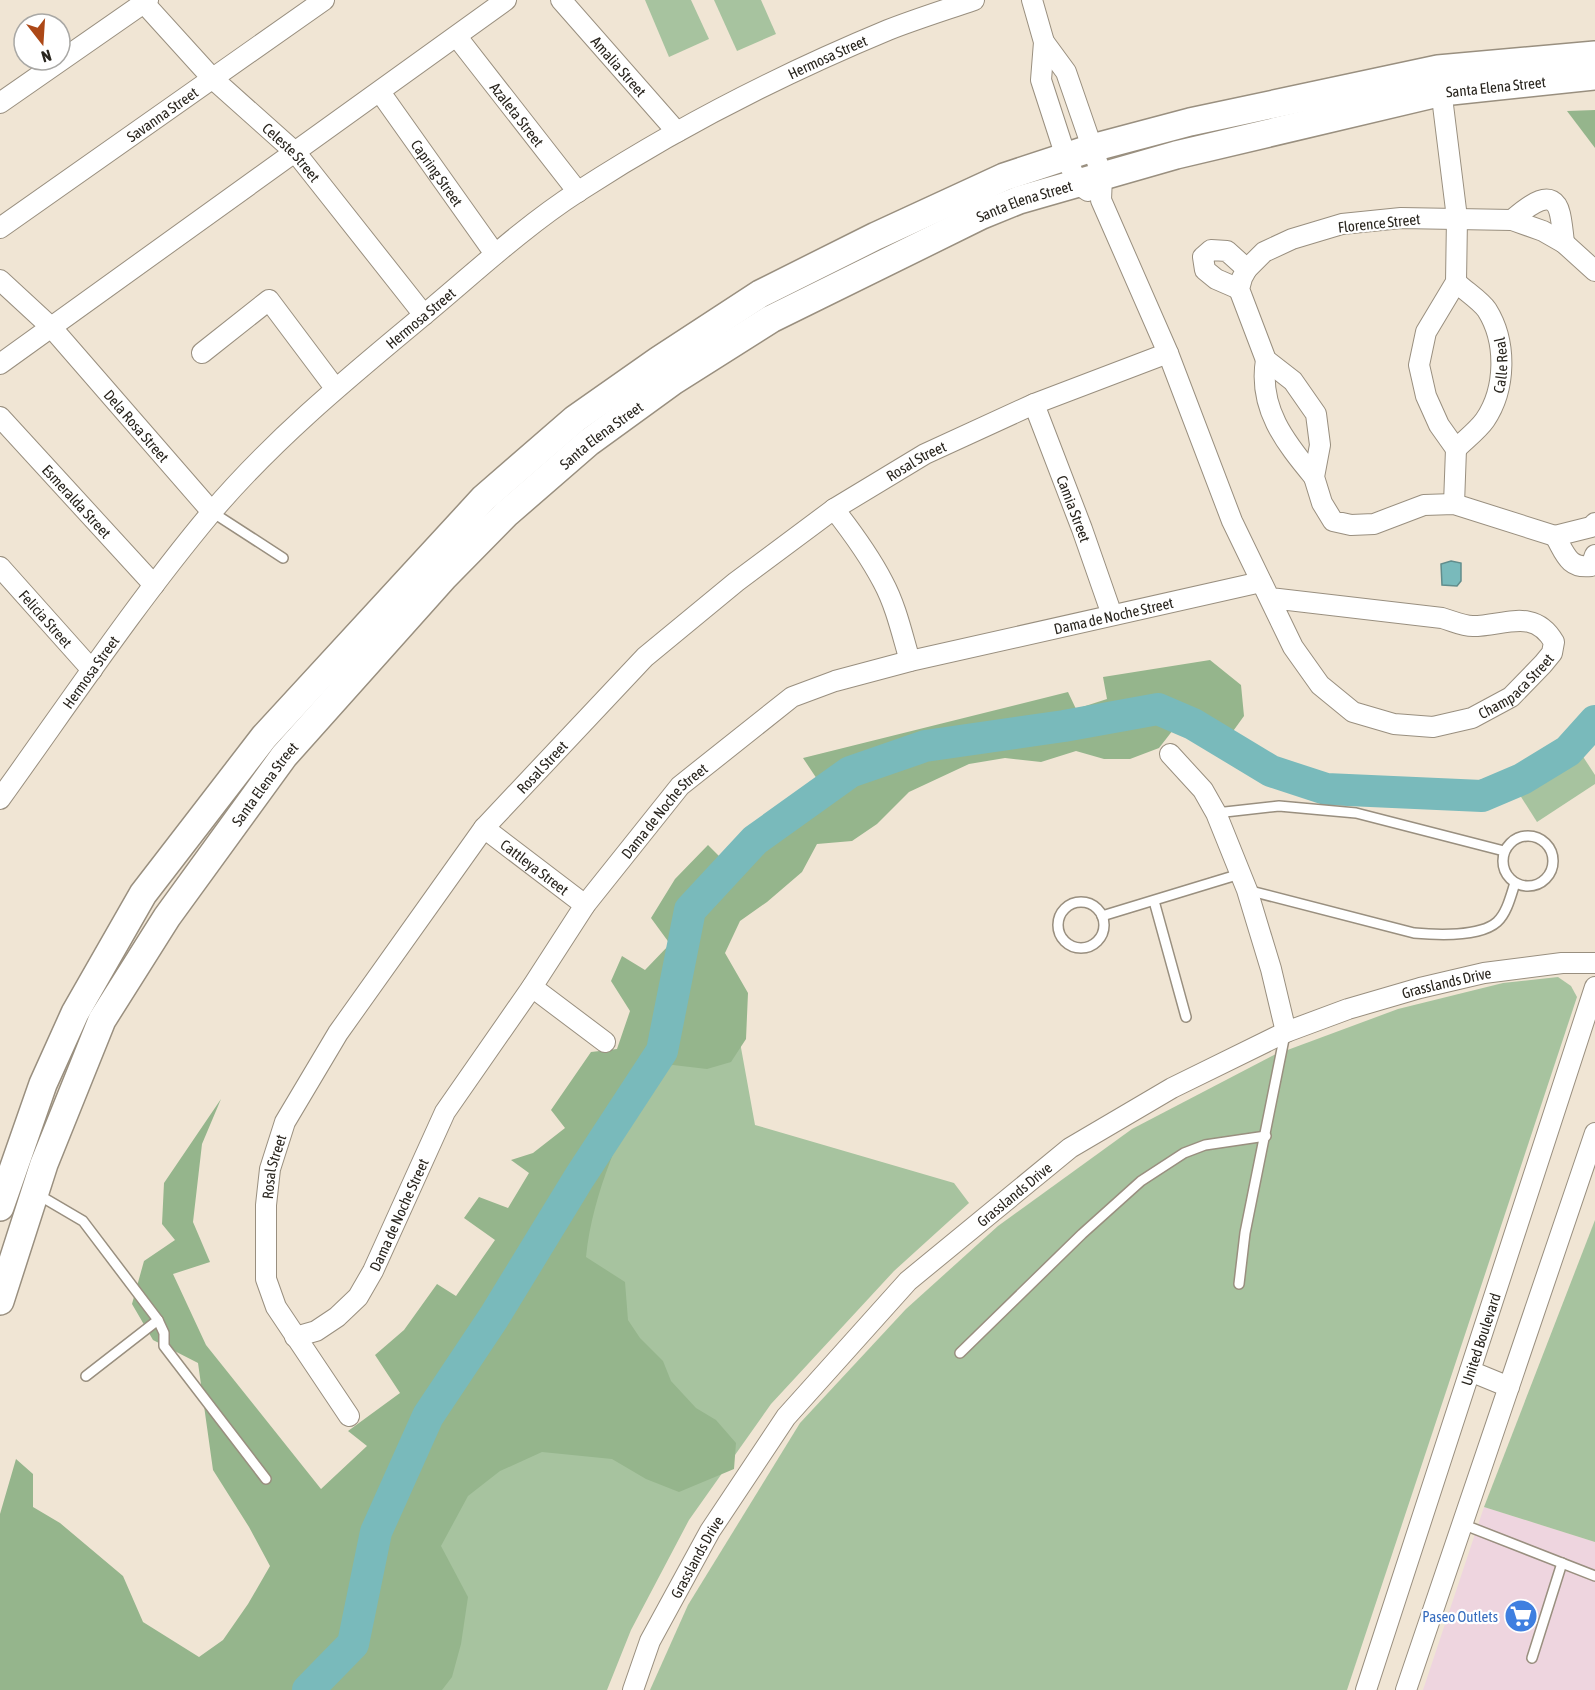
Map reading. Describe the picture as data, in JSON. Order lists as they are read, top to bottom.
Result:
{
  "streets": {
    "street": [
      "Hermosa Street",
      "Amalia Street",
      "Santa Elena Street",
      "Savanna Street",
      "Azaleta Street",
      "Celeste Street",
      "Capring Street",
      "Florence Street",
      "Calle Real",
      "Dela Rosa Street",
      "Rosal Street",
      "Esmeralda Street",
      "Camia Street",
      "Dama de Noche Street",
      "Felicia Street",
      "Champaca Street",
      "Cattleya Street",
      "Grasslands Drive",
      "United Boulevard"
    ]
  },
  "crossings": [
    ["Hermosa Street", "Amalia Street"],
    ["Hermosa Street", "Azaleta Street"],
    ["Hermosa Street", "Celeste Street"],
    ["Hermosa Street", "Capring Street"],
    ["Hermosa Street", "Dela Rosa Street"],
    ["Hermosa Street", "Esmeralda Street"],
    ["Hermosa Street", "Felicia Street"],
    ["Savanna Street", "Celeste Street"],
    ["Rosal Street", "Camia Street"],
    ["Rosal Street", "Dama de Noche Street"],
    ["Rosal Street", "Cattleya Street"],
    ["Camia Street", "Dama de Noche Street"],
    ["Dama de Noche Street", "Champaca Street"],
    ["Dama de Noche Street", "Cattleya Street"]
  ],
  "places": {
    "supermarket": ["Paseo Outlets"]
  },
  "north": "bottom"
}
